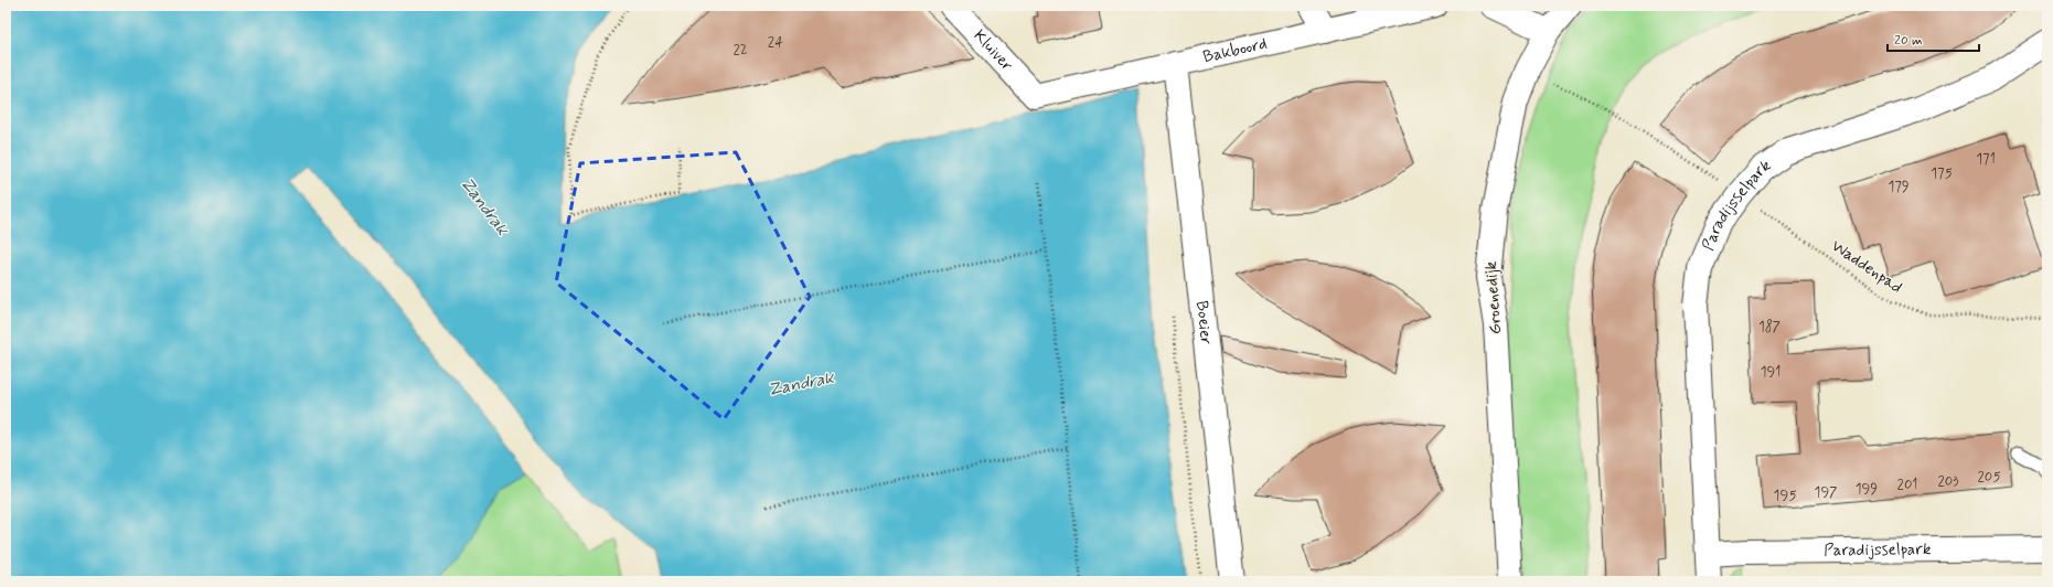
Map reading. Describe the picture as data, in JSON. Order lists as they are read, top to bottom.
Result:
{
  "streets": {
    "street": [
      "Kluiver",
      "Bakboord",
      "Paradijsselpark",
      "Groenedijk",
      "Boeier"
    ],
    "path": ["Waddenpad"]
  },
  "crossings": [
    ["Kluiver", "Bakboord"],
    ["Bakboord", "Boeier"],
    ["Paradijsselpark", "Waddenpad"],
    ["Waddenpad", "Groenedijk"]
  ],
  "water": ["Zandrak"],
  "house_numbers": [
    "24",
    "22",
    "171",
    "175",
    "179",
    "187",
    "191",
    "205",
    "203",
    "201",
    "199",
    "197",
    "195"
  ],
  "scale_bar": "20 m"
}
